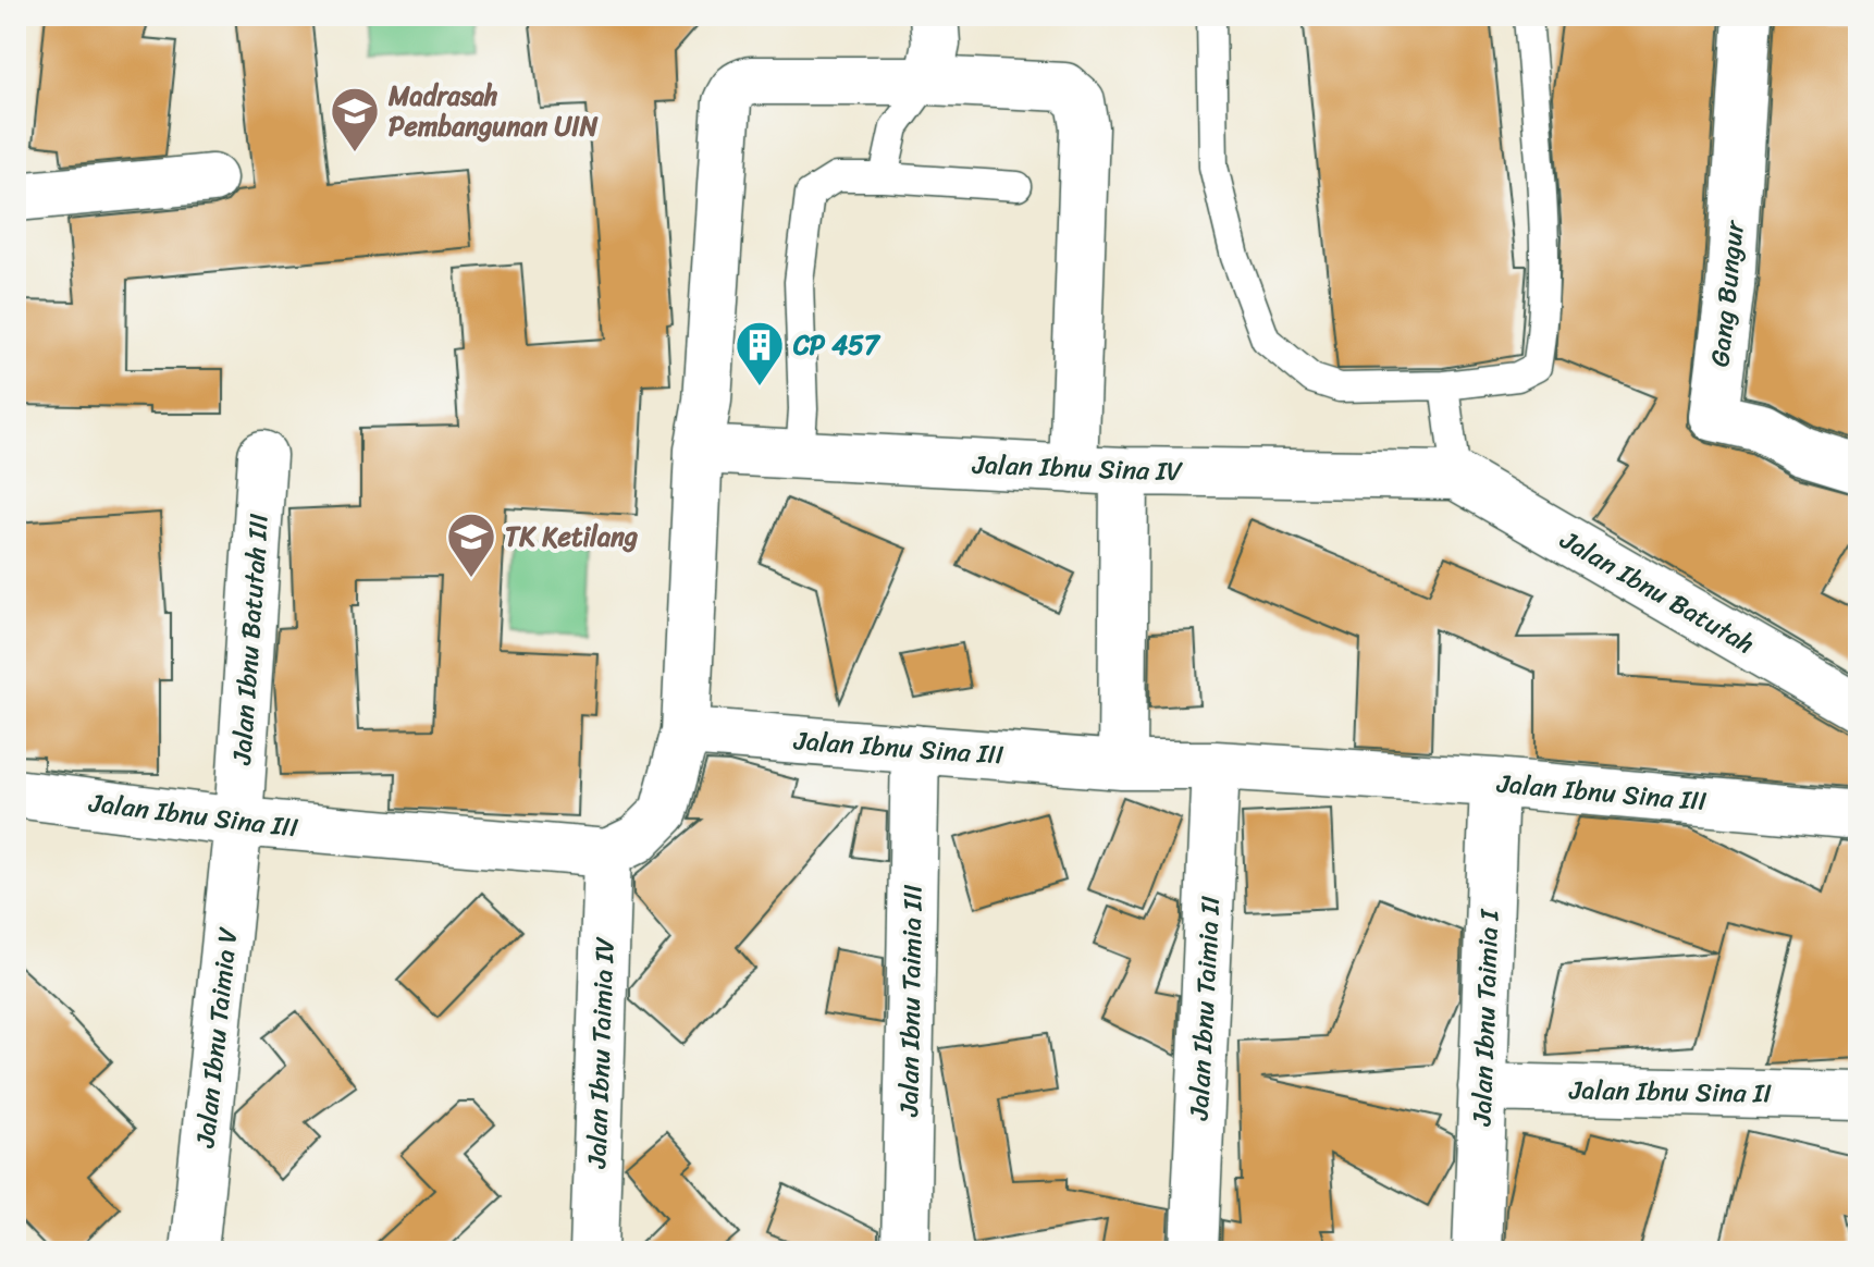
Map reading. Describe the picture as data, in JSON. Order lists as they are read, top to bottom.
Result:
{
  "streets": {
    "street": [
      "Gang Bungur",
      "Jalan Ibnu Sina IV",
      "Jalan Ibnu Batutah",
      "Jalan Ibnu Batutah III",
      "Jalan Ibnu Sina III",
      "Jalan Ibnu Taimia III",
      "Jalan Ibnu Taimia II",
      "Jalan Ibnu Taimia I",
      "Jalan Ibnu Taimia V",
      "Jalan Ibnu Taimia IV",
      "Jalan Ibnu Sina II"
    ]
  },
  "crossings": [
    ["Jalan Ibnu Sina IV", "Jalan Ibnu Batutah"],
    ["Jalan Ibnu Batutah III", "Jalan Ibnu Sina III"],
    ["Jalan Ibnu Batutah III", "Jalan Ibnu Taimia V"],
    ["Jalan Ibnu Sina III", "Jalan Ibnu Taimia III"],
    ["Jalan Ibnu Sina III", "Jalan Ibnu Taimia II"],
    ["Jalan Ibnu Sina III", "Jalan Ibnu Taimia I"],
    ["Jalan Ibnu Sina III", "Jalan Ibnu Taimia V"],
    ["Jalan Ibnu Sina III", "Jalan Ibnu Taimia IV"],
    ["Jalan Ibnu Taimia I", "Jalan Ibnu Sina II"]
  ],
  "places": {
    "school or university": ["Madrasah Pembangunan UIN", "TK Ketilang"],
    "building": ["CP 457"]
  }
}
